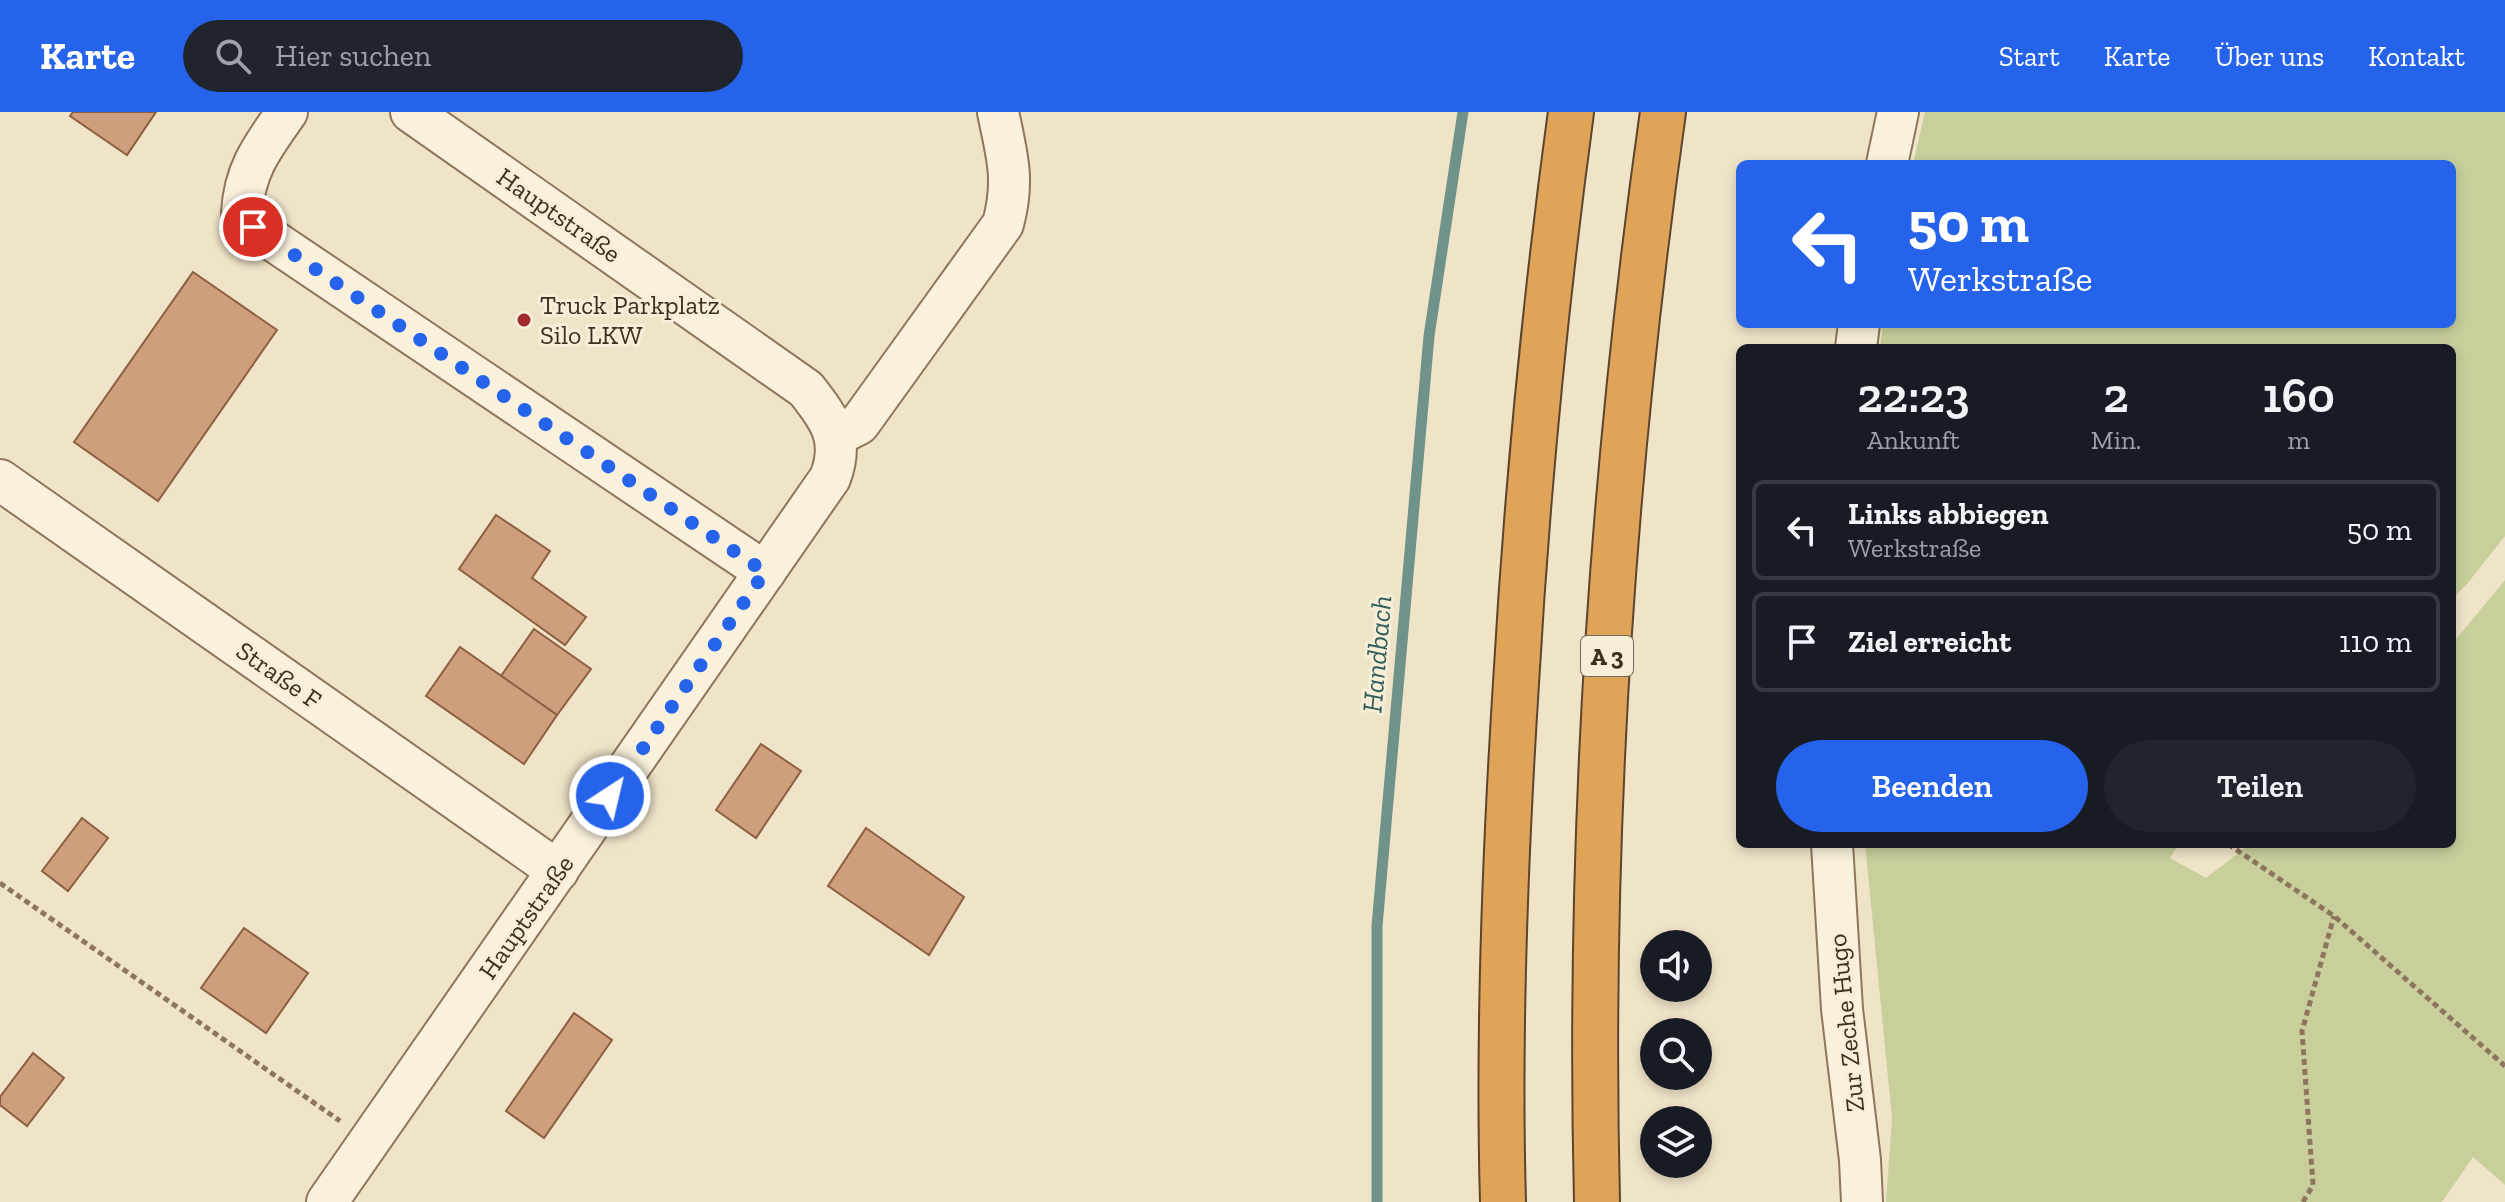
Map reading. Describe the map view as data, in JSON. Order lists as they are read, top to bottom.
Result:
{
  "streets": {
    "highway": ["A 3"],
    "street": ["Hauptstraße", "Straße F", "Zur Zeche Hugo"]
  },
  "crossings": [
    ["Hauptstraße", "Straße F"]
  ],
  "water": ["Handbach"],
  "places": ["Truck Parkplatz Silo LKW"],
  "page": {
    "header": "Karte",
    "search": "Hier suchen",
    "nav": [
      "Start",
      "Karte",
      "Über uns",
      "Kontakt"
    ],
    "turn": ["50 m", "Werkstraße"],
    "eta": [
      "22:23",
      "Ankunft",
      "2",
      "Min.",
      "160",
      "m"
    ],
    "list": [
      {
        "name": "Links abbiegen",
        "note": "Werkstraße",
        "value": "50 m"
      },
      {
        "name": "Ziel erreicht",
        "value": "110 m"
      }
    ],
    "buttons": ["Beenden", "Teilen"]
  }
}
